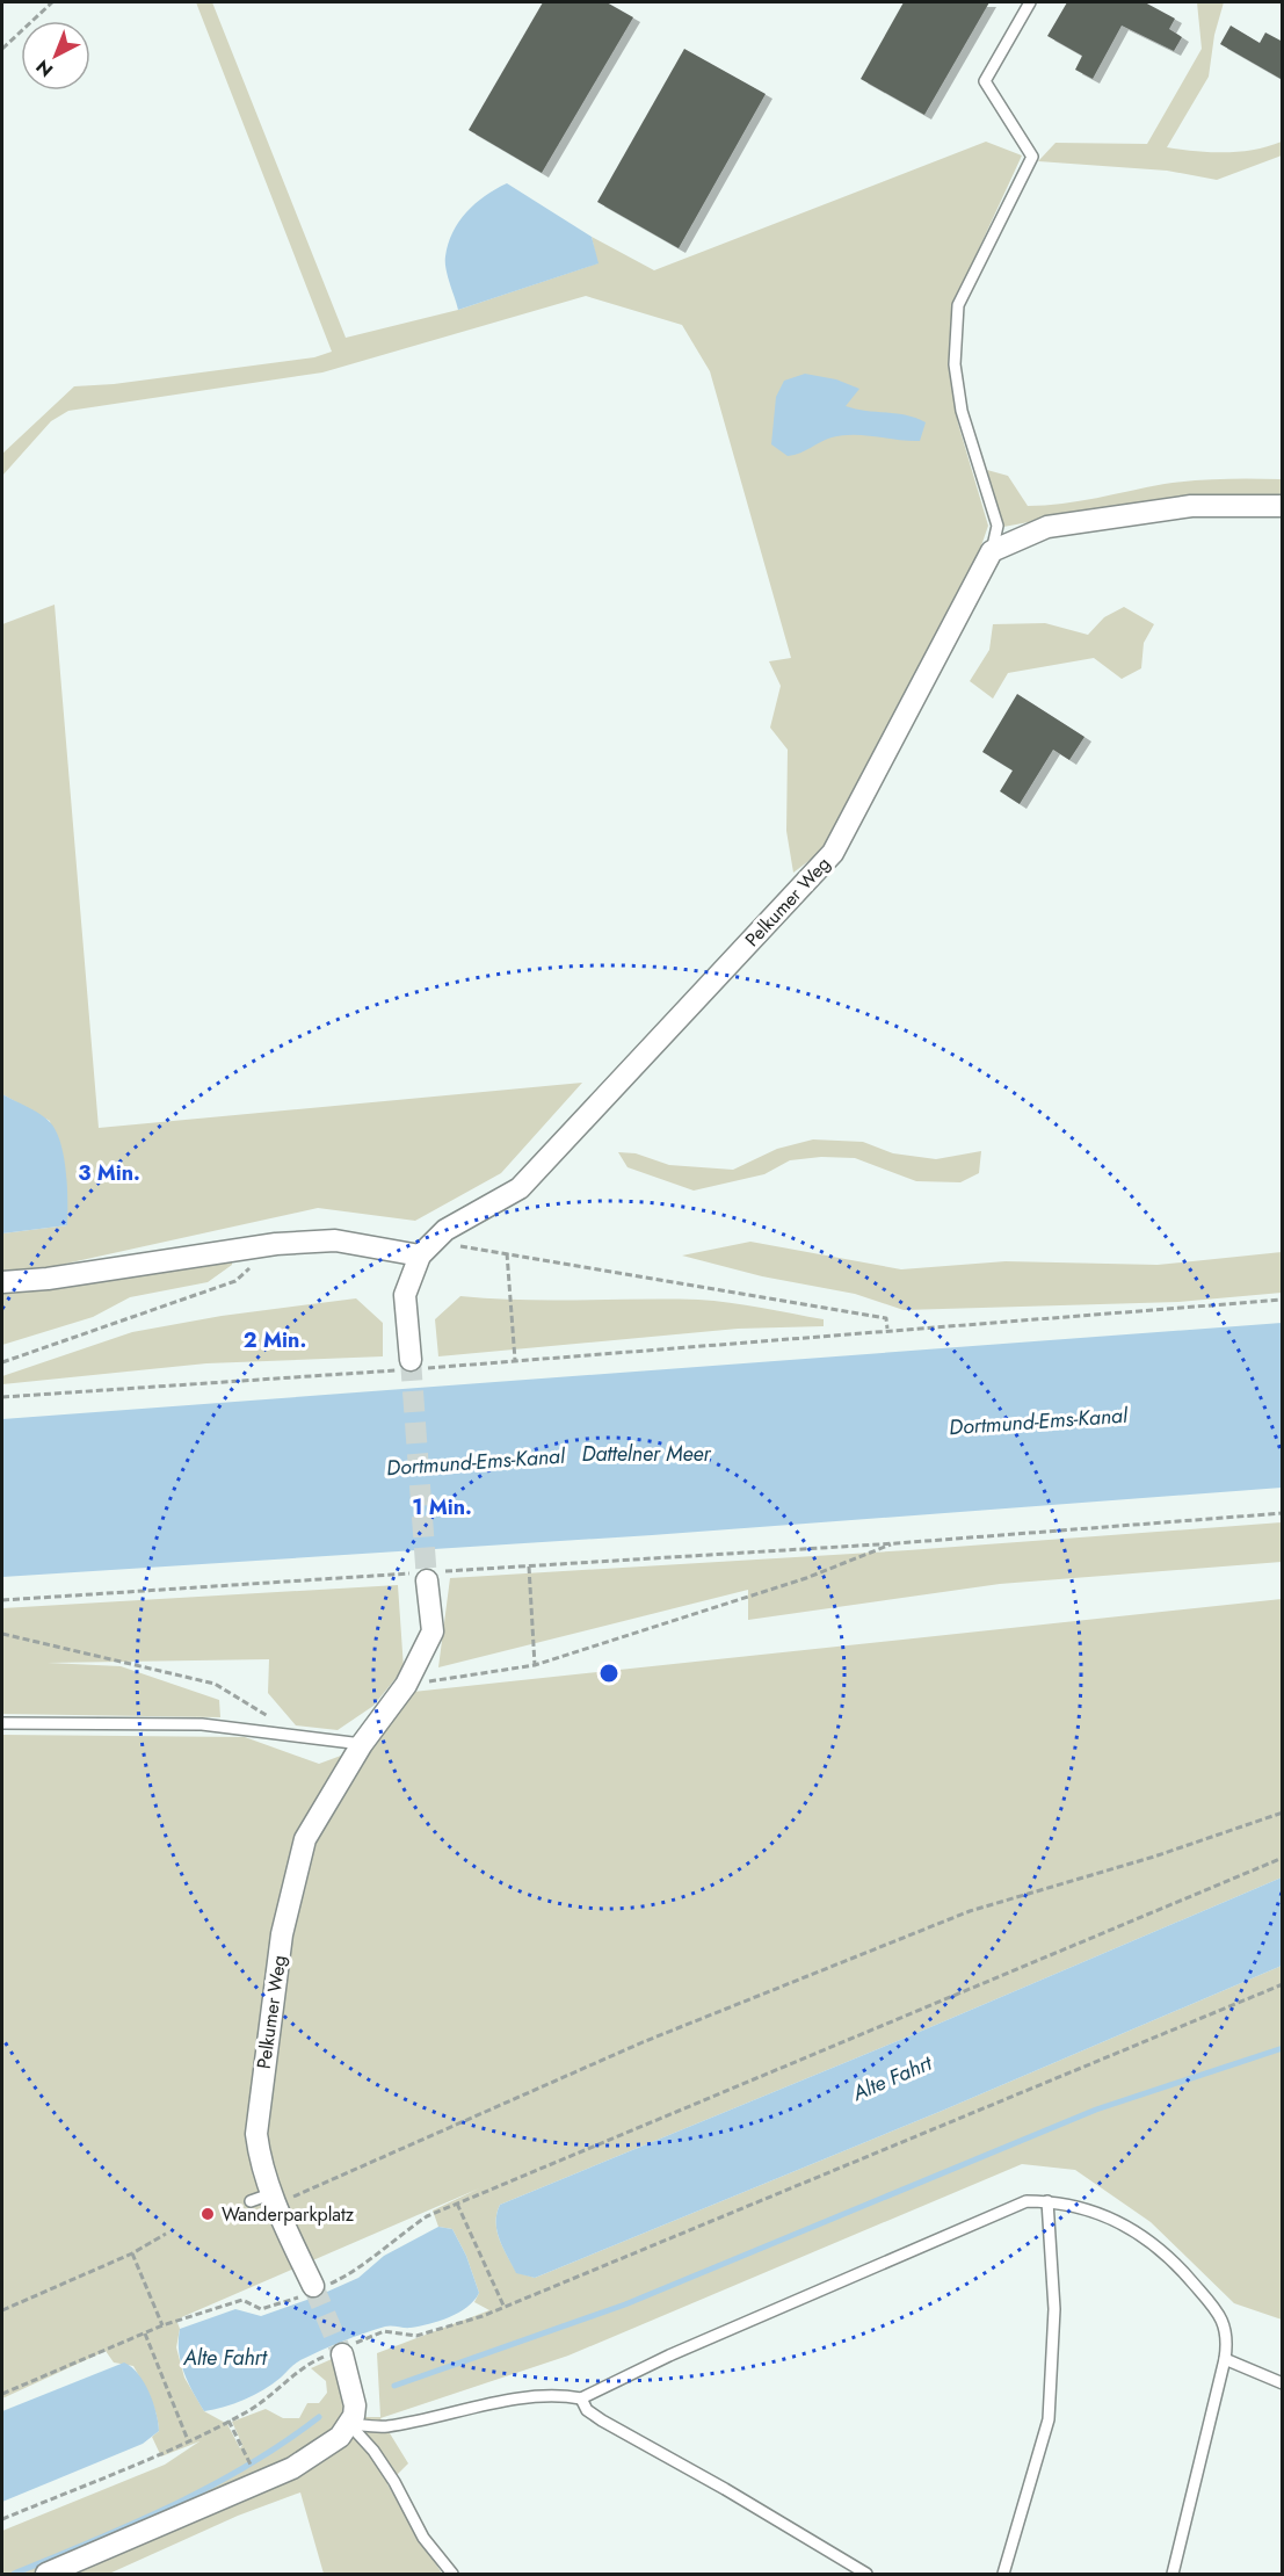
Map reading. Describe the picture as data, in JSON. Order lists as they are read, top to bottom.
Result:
{
  "streets": {
    "street": ["Pelkumer Weg"]
  },
  "water": ["Dortmund-Ems-Kanal", "Dattelner Meer", "Alte Fahrt"],
  "places": ["Wanderparkplatz"],
  "north": "bottom left",
  "rings": ["3 Min.", "2 Min.", "1 Min."]
}
